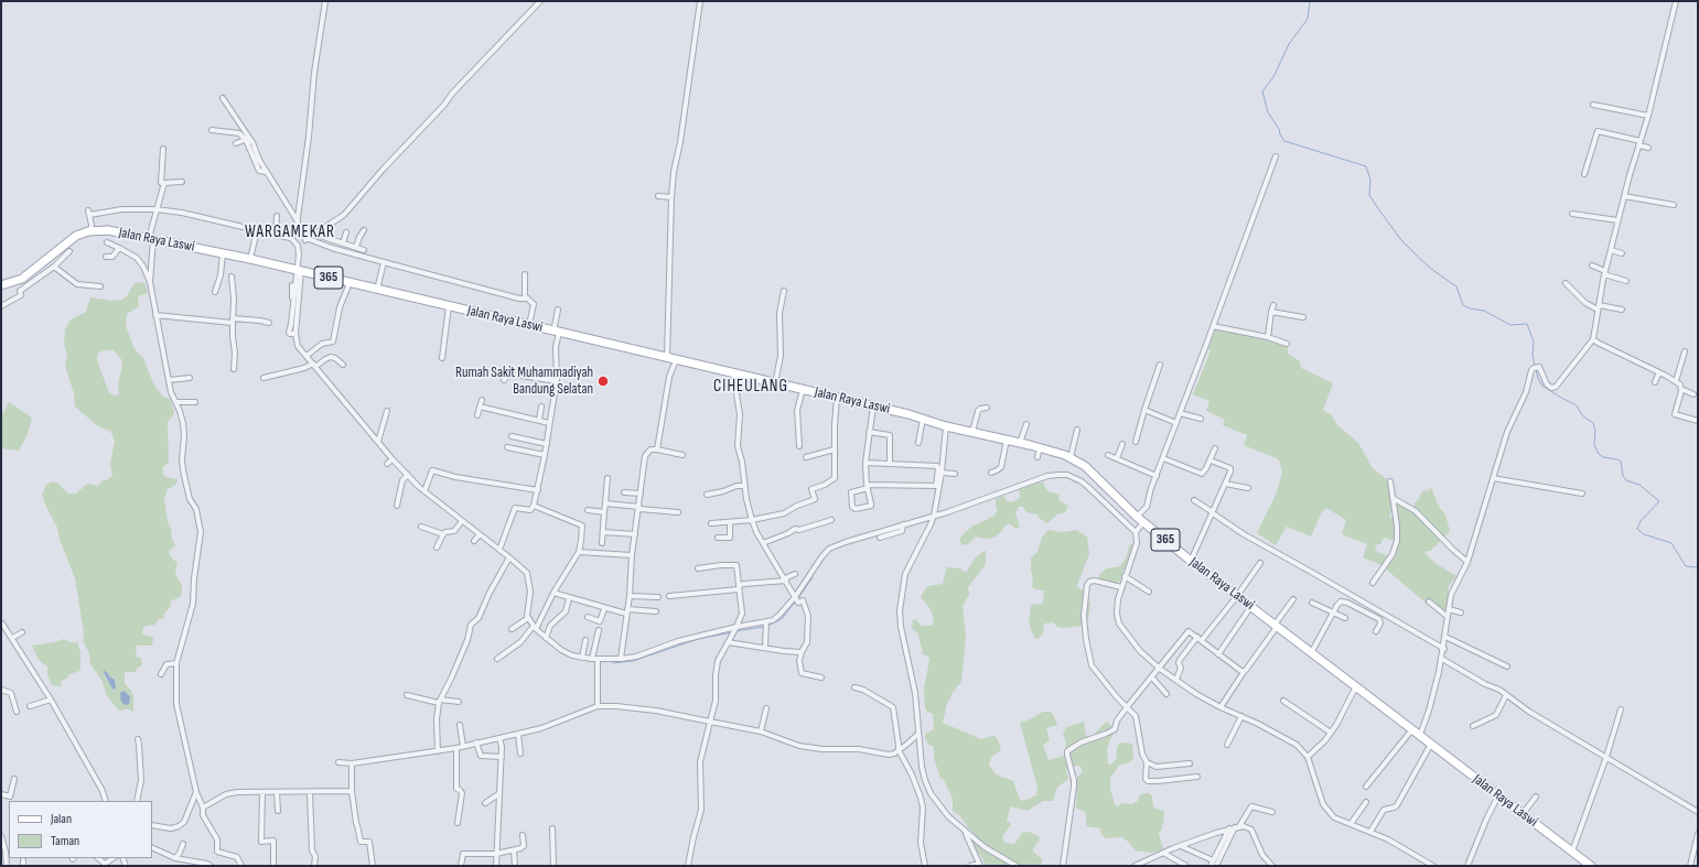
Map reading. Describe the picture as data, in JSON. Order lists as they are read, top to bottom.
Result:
{
  "streets": {
    "main road": ["Jalan Raya Laswi", "365"]
  },
  "districts": ["WARGAMEKAR", "CIHEULANG"],
  "places": ["Rumah Sakit Muhammadiyah Bandung Selatan"],
  "legend": ["Jalan", "Taman"]
}
